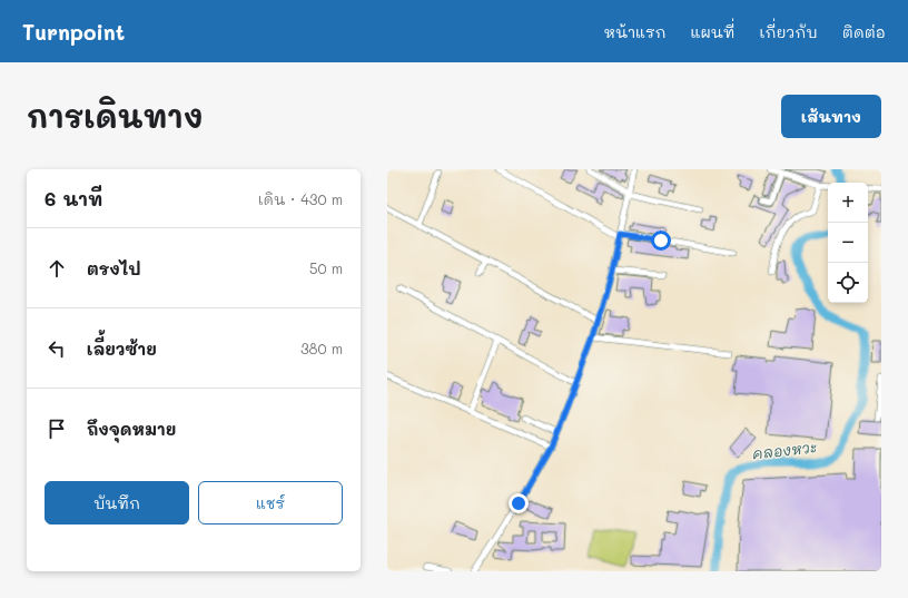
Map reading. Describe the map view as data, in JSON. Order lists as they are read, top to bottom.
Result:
{
  "water": ["คลองหวะ"],
  "page": {
    "header": "Turnpoint",
    "nav": [
      "หน้าแรก",
      "แผนที่",
      "เกี่ยวกับ",
      "ติดต่อ"
    ],
    "buttons": [
      "เส้นทาง",
      ["บันทึก", "แชร์"]
    ],
    "title": "การเดินทาง",
    "heading": ["6 นาที", "เดิน · 430 m"],
    "map_buttons": ["+", "−"],
    "list": [
      ["ตรงไป", "50 m"],
      ["เลี้ยวซ้าย", "380 m"],
      "ถึงจุดหมาย"
    ]
  }
}
